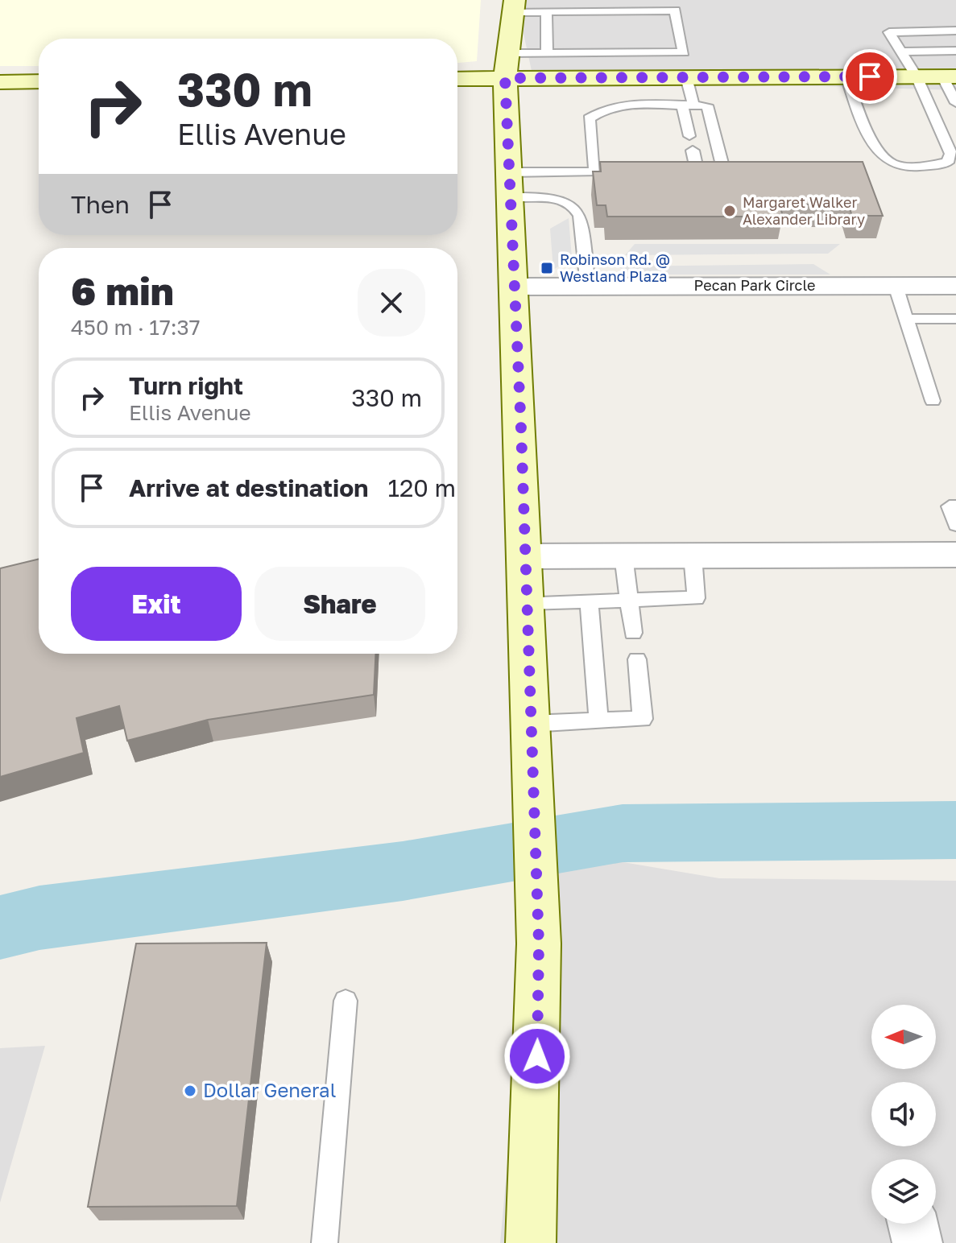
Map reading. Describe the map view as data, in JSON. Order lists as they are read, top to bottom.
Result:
{
  "streets": {
    "street": ["Pecan Park Circle"]
  },
  "places": {
    "other": ["Margaret Walker Alexander Library", "Dollar General"],
    "transit": ["Robinson Rd. @ Westland Plaza"]
  },
  "north": "left",
  "page": {
    "turn": ["330 m", "Ellis Avenue"],
    "then": "Then",
    "heading": ["6 min", "450 m · 17:37"],
    "list": [
      {
        "name": "Turn right",
        "note": "Ellis Avenue",
        "value": "330 m"
      },
      {
        "name": "Arrive at destination",
        "value": "120 m"
      }
    ],
    "buttons": ["Exit", "Share"]
  }
}
